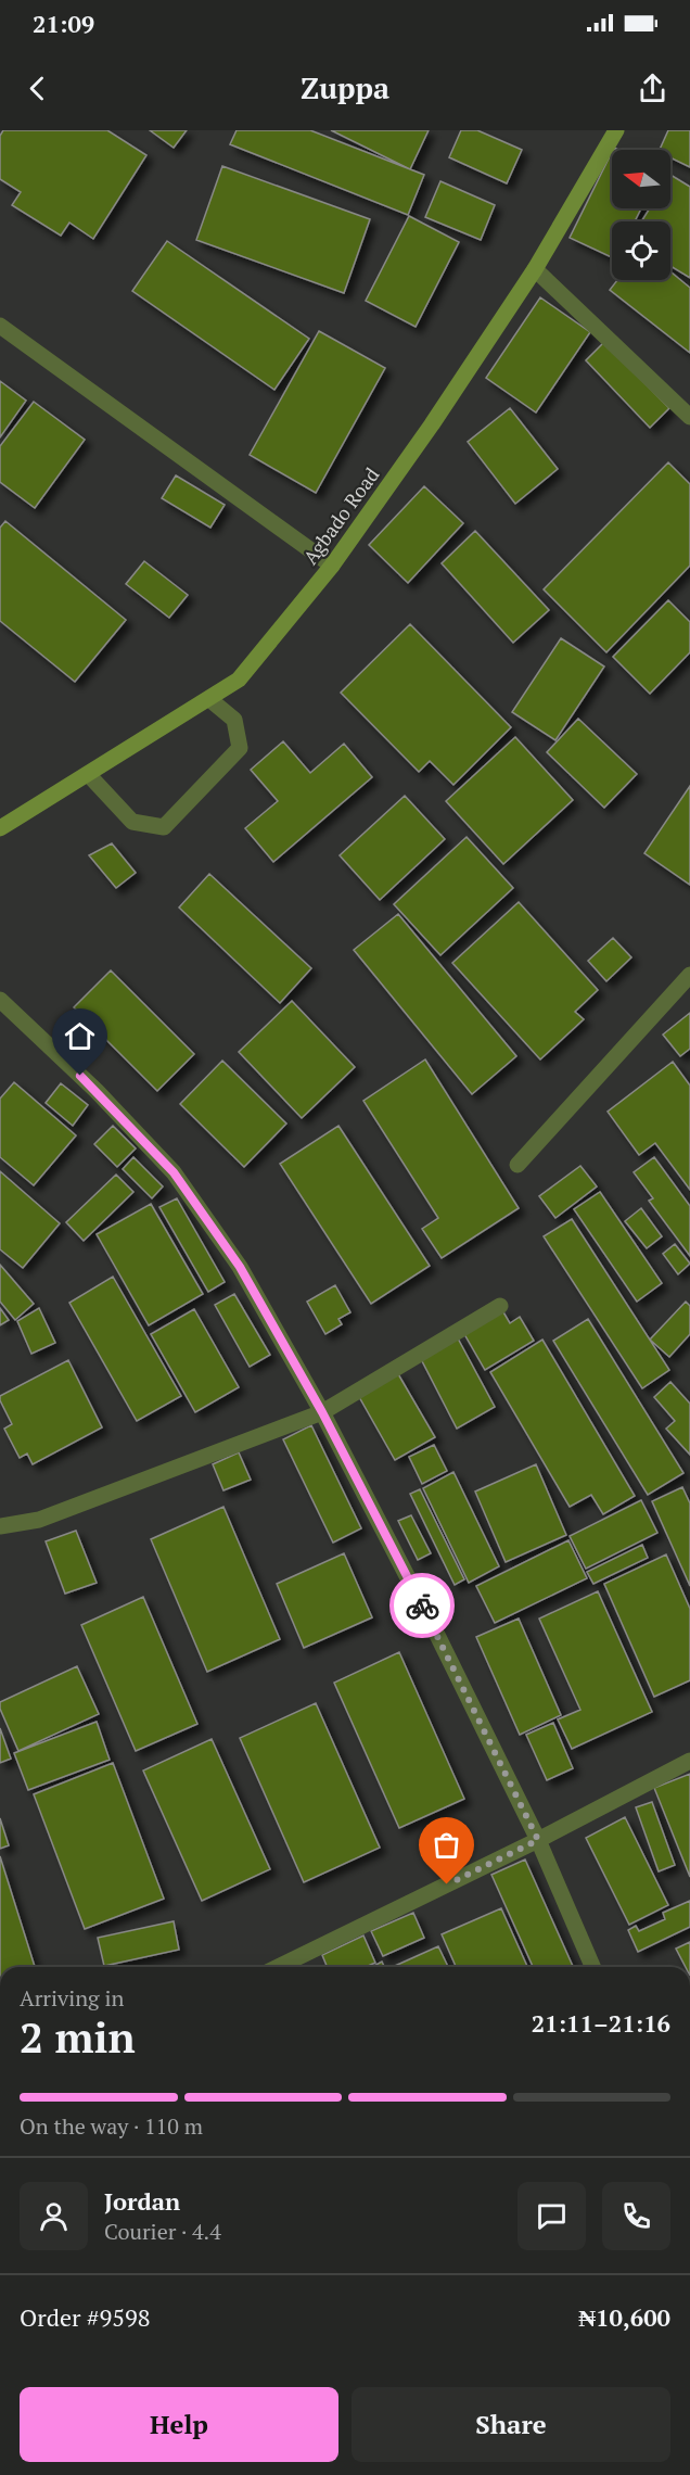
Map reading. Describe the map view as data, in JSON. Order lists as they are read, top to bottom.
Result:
{
  "streets": {
    "main road": ["Agbado Road"]
  },
  "north": "left",
  "page": {
    "status": "21:09",
    "header": "Zuppa",
    "heading": ["2 min", "Arriving in", "21:11–21:16"],
    "panel": [
      "Jordan",
      "Courier · 4.4",
      "Order #9598",
      "₦10,600"
    ],
    "bar": "On the way · 110 m",
    "buttons": ["Help", "Share"]
  }
}
